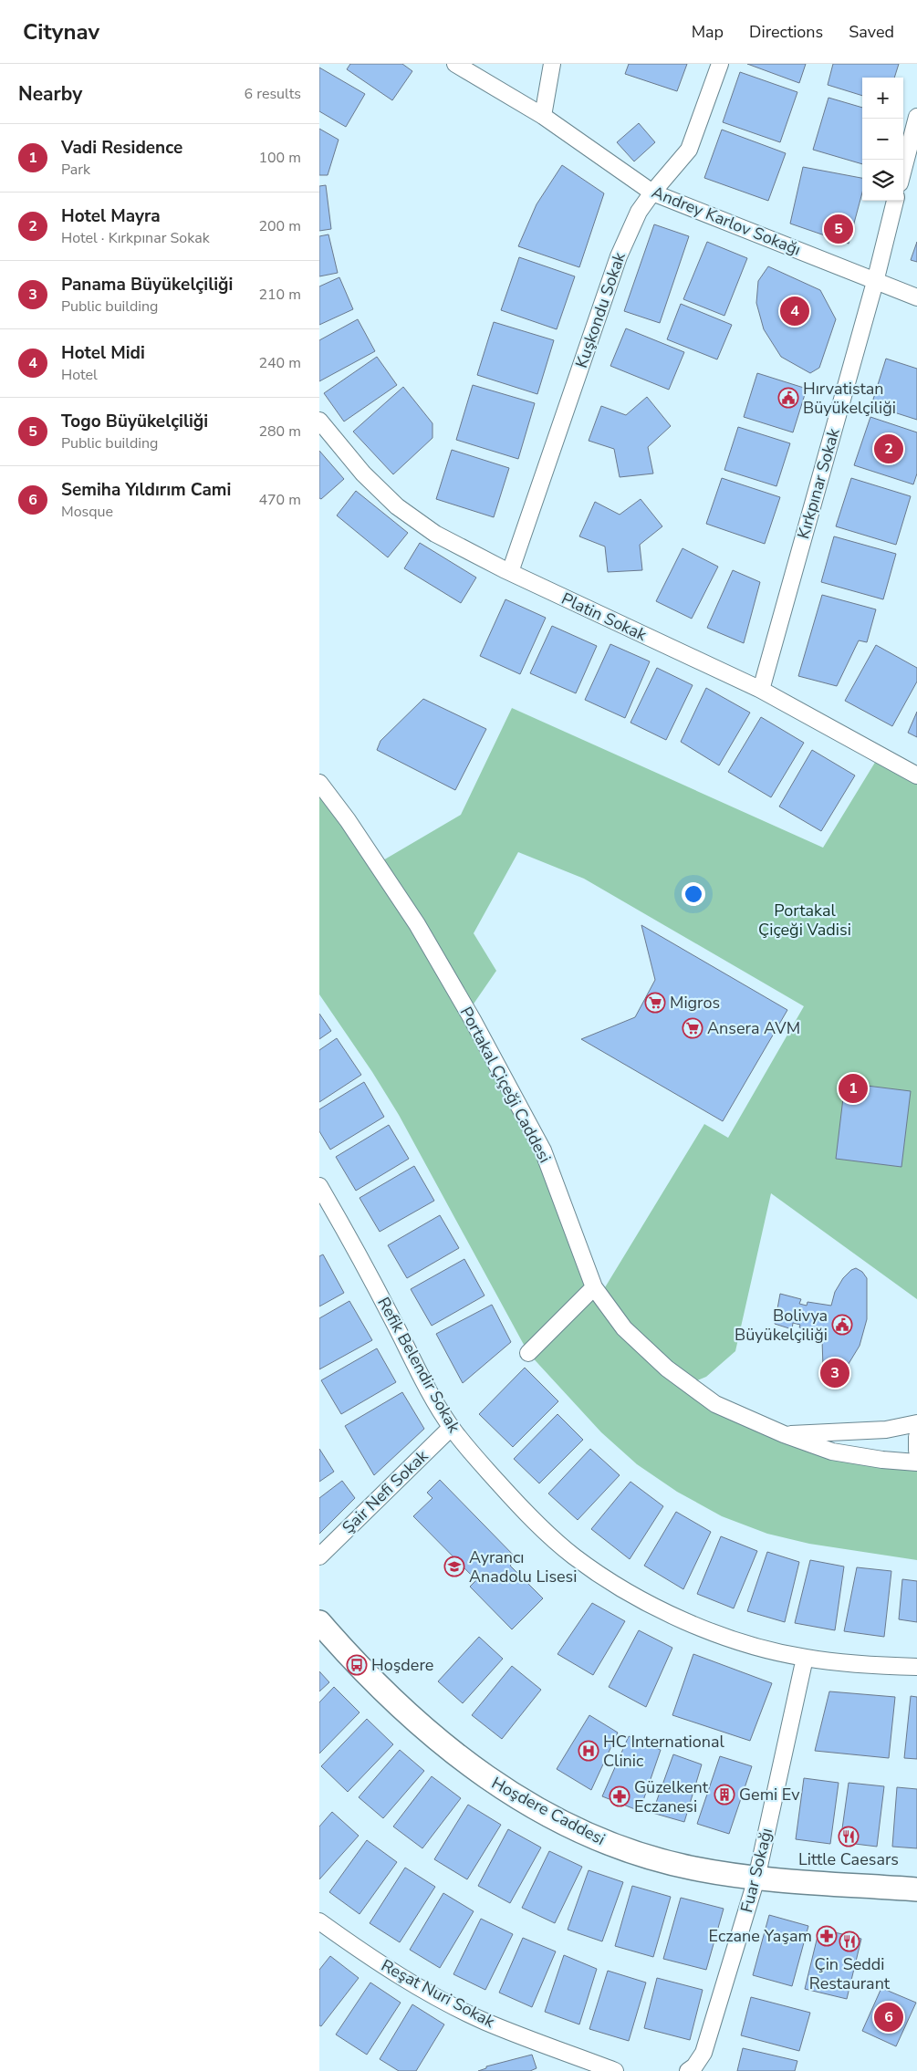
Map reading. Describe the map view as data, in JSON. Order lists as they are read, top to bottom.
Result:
{
  "streets": {
    "main road": ["Hoşdere Caddesi"],
    "street": [
      "Andrey Karlov Sokağı",
      "Kuşkondu Sokak",
      "Kırkpınar Sokak",
      "Platin Sokak",
      "Portakal Çiçeği Caddesi",
      "Refik Belendir Sokak",
      "Şair Nefi Sokak",
      "Fuar Sokağı",
      "Reşat Nuri Sokak"
    ]
  },
  "crossings": [
    ["Andrey Karlov Sokağı", "Kuşkondu Sokak"],
    ["Andrey Karlov Sokağı", "Kırkpınar Sokak"],
    ["Kuşkondu Sokak", "Platin Sokak"],
    ["Kırkpınar Sokak", "Platin Sokak"],
    ["Refik Belendir Sokak", "Şair Nefi Sokak"],
    ["Refik Belendir Sokak", "Fuar Sokağı"],
    ["Hoşdere Caddesi", "Fuar Sokağı"]
  ],
  "parks": ["Portakal Çiçeği Vadisi"],
  "places": {
    "public building": ["Hırvatistan Büyükelçiliği", "Bolivya Büyükelçiliği"],
    "supermarket": ["Migros", "Ansera AVM"],
    "school or university": ["Ayrancı Anadolu Lisesi"],
    "bus stop": ["Hoşdere"],
    "hospital": ["HC International Clinic"],
    "building": ["Gemi Ev"],
    "pharmacy": ["Güzelkent Eczanesi", "Eczane Yaşam"],
    "restaurant": ["Little Caesars", "Çin Seddi Restaurant"]
  },
  "page": {
    "header": "Citynav",
    "nav": ["Map", "Directions", "Saved"],
    "heading": ["Nearby", "6 results"],
    "map_buttons": ["+", "−"],
    "list": [
      {
        "mark": "1",
        "name": "Vadi Residence",
        "note": "Park",
        "value": "100 m"
      },
      {
        "mark": "2",
        "name": "Hotel Mayra",
        "note": "Hotel · Kırkpınar Sokak",
        "value": "200 m"
      },
      {
        "mark": "3",
        "name": "Panama Büyükelçiliği",
        "note": "Public building",
        "value": "210 m"
      },
      {
        "mark": "4",
        "name": "Hotel Midi",
        "note": "Hotel",
        "value": "240 m"
      },
      {
        "mark": "5",
        "name": "Togo Büyükelçiliği",
        "note": "Public building",
        "value": "280 m"
      },
      {
        "mark": "6",
        "name": "Semiha Yıldırım Cami",
        "note": "Mosque",
        "value": "470 m"
      }
    ],
    "pins": [
      "5",
      "4",
      "2",
      "1",
      "3",
      "6"
    ]
  }
}
